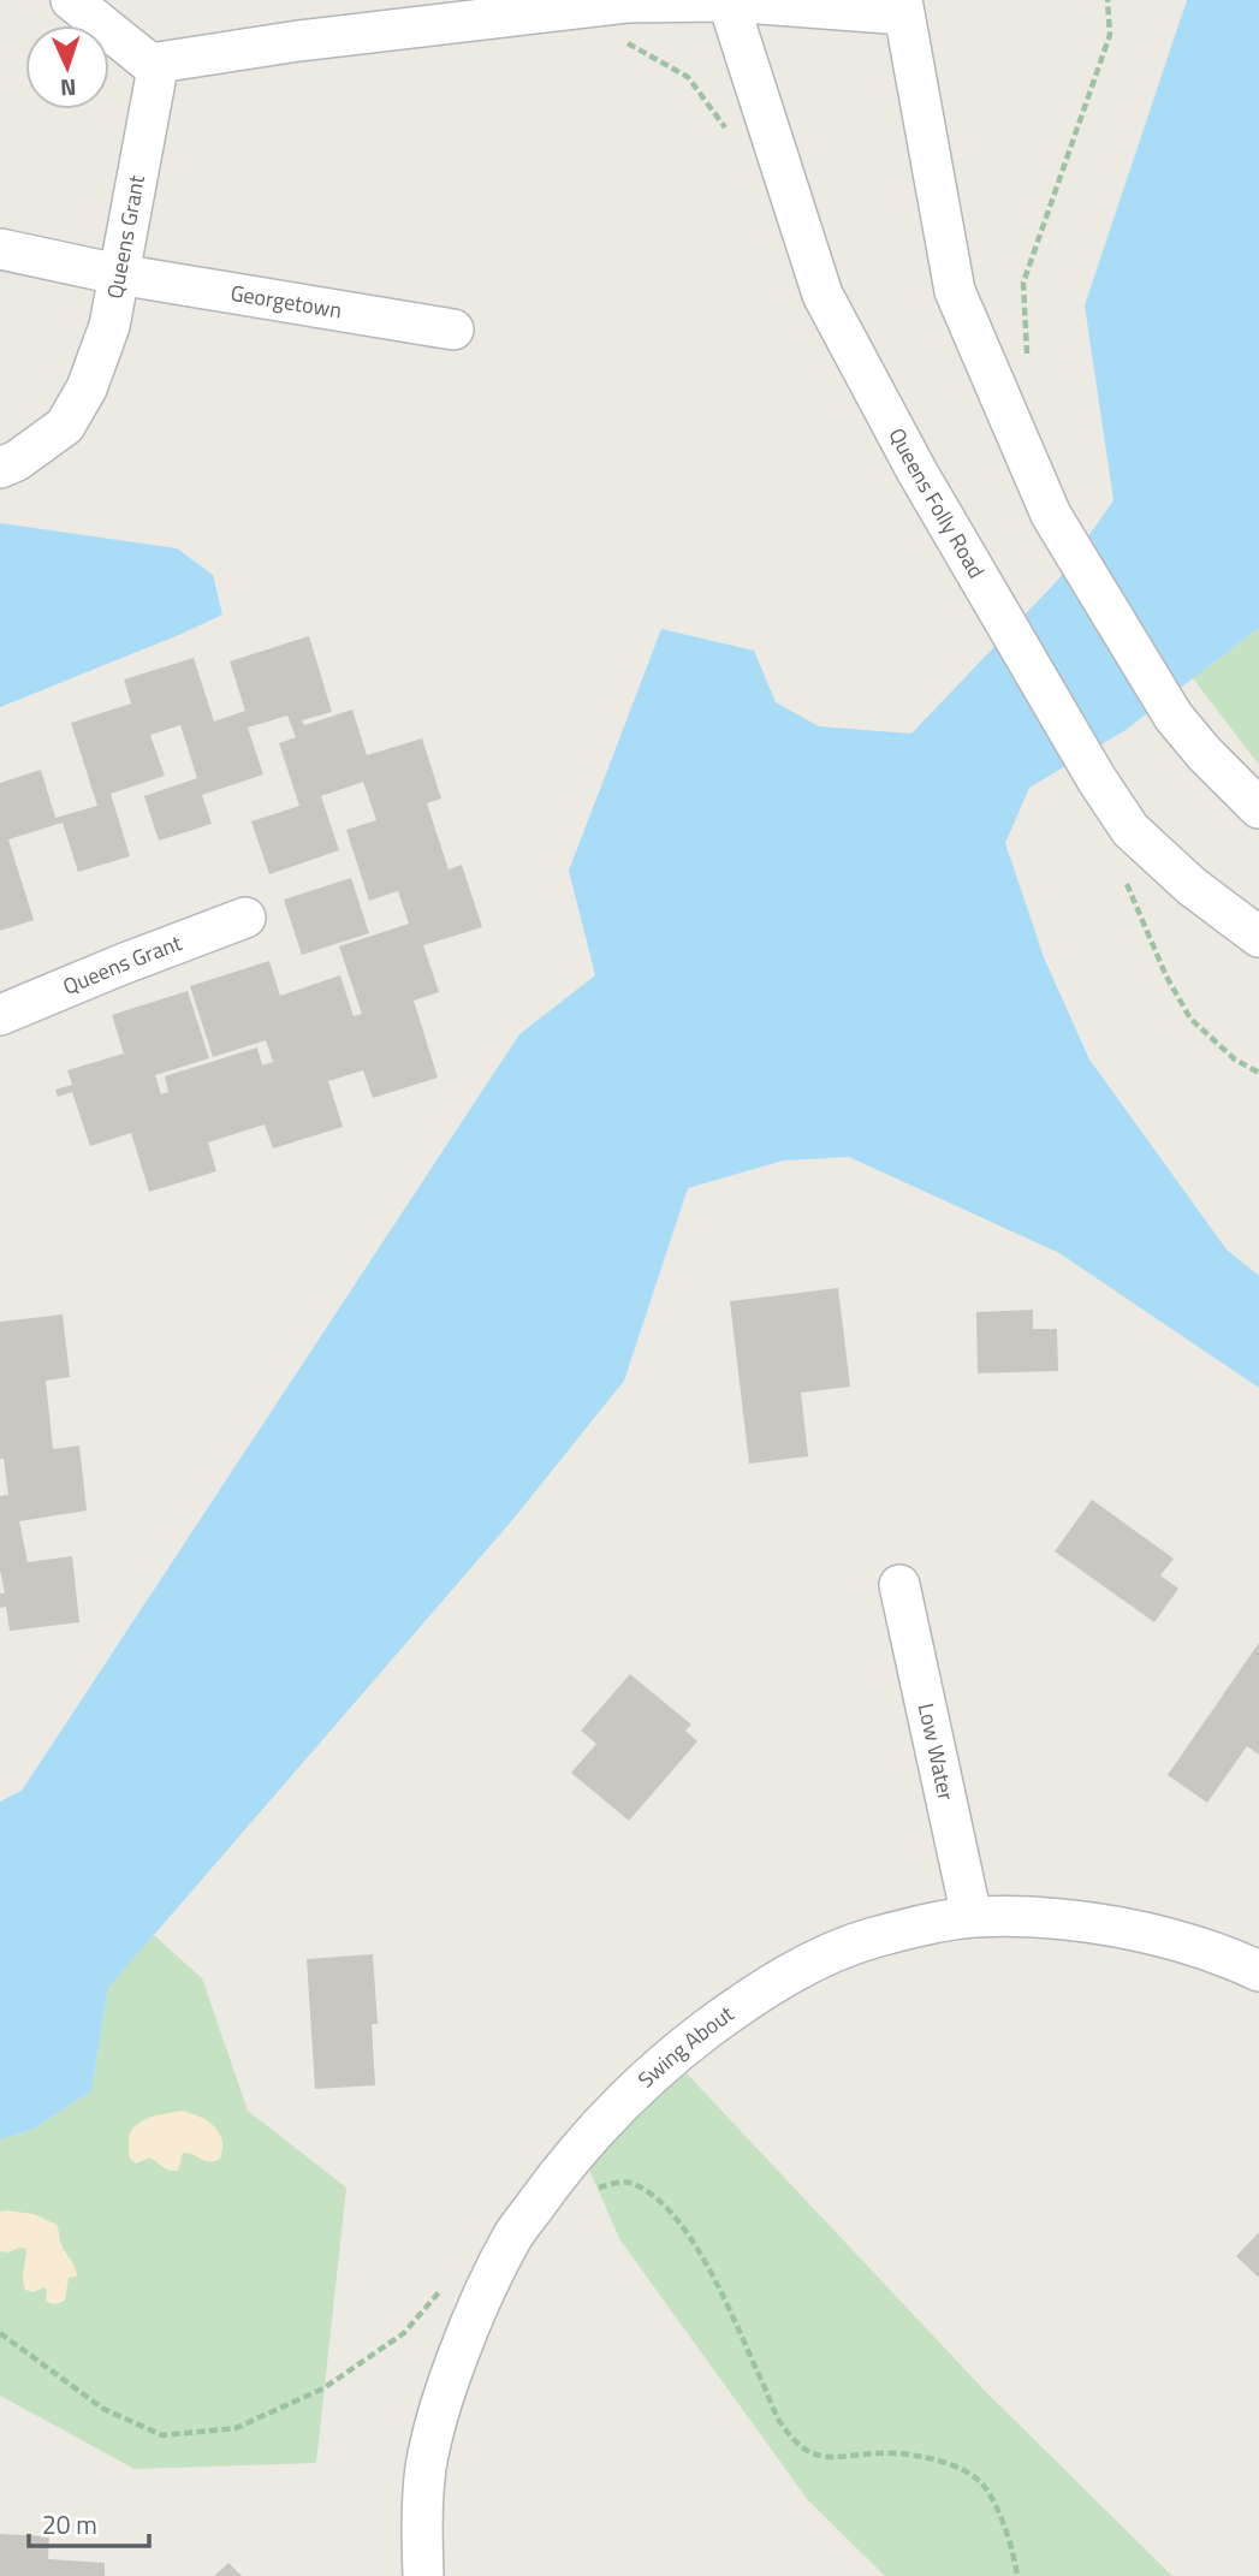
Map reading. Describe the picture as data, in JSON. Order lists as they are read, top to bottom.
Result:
{
  "streets": {
    "street": [
      "Queens Grant",
      "Georgetown",
      "Queens Folly Road",
      "Low Water",
      "Swing About"
    ]
  },
  "crossings": [
    ["Queens Grant", "Georgetown"],
    ["Low Water", "Swing About"]
  ],
  "scale_bar": "20 m",
  "north": "bottom"
}
